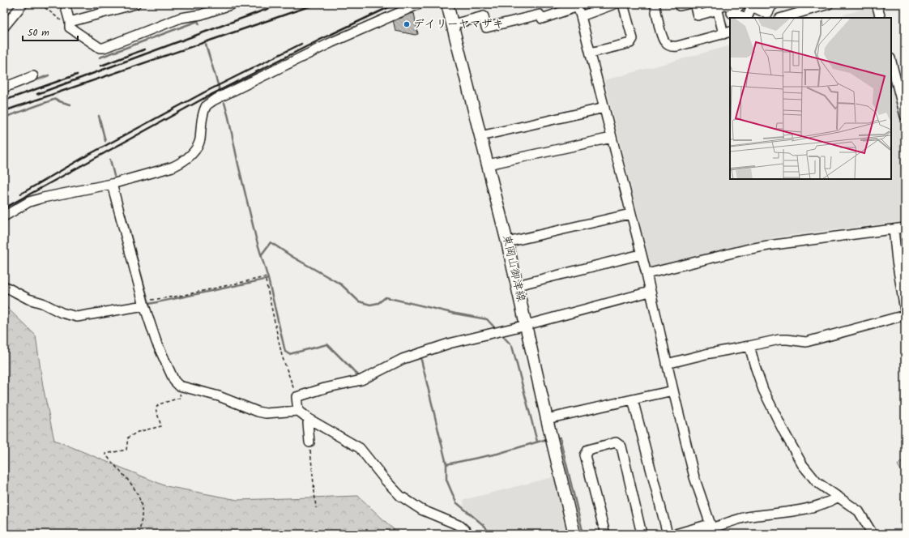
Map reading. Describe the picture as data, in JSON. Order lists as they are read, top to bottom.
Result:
{
  "streets": {
    "main road": ["東岡山御津線"]
  },
  "places": ["デイリーヤマザキ"],
  "scale_bar": "50 m"
}
